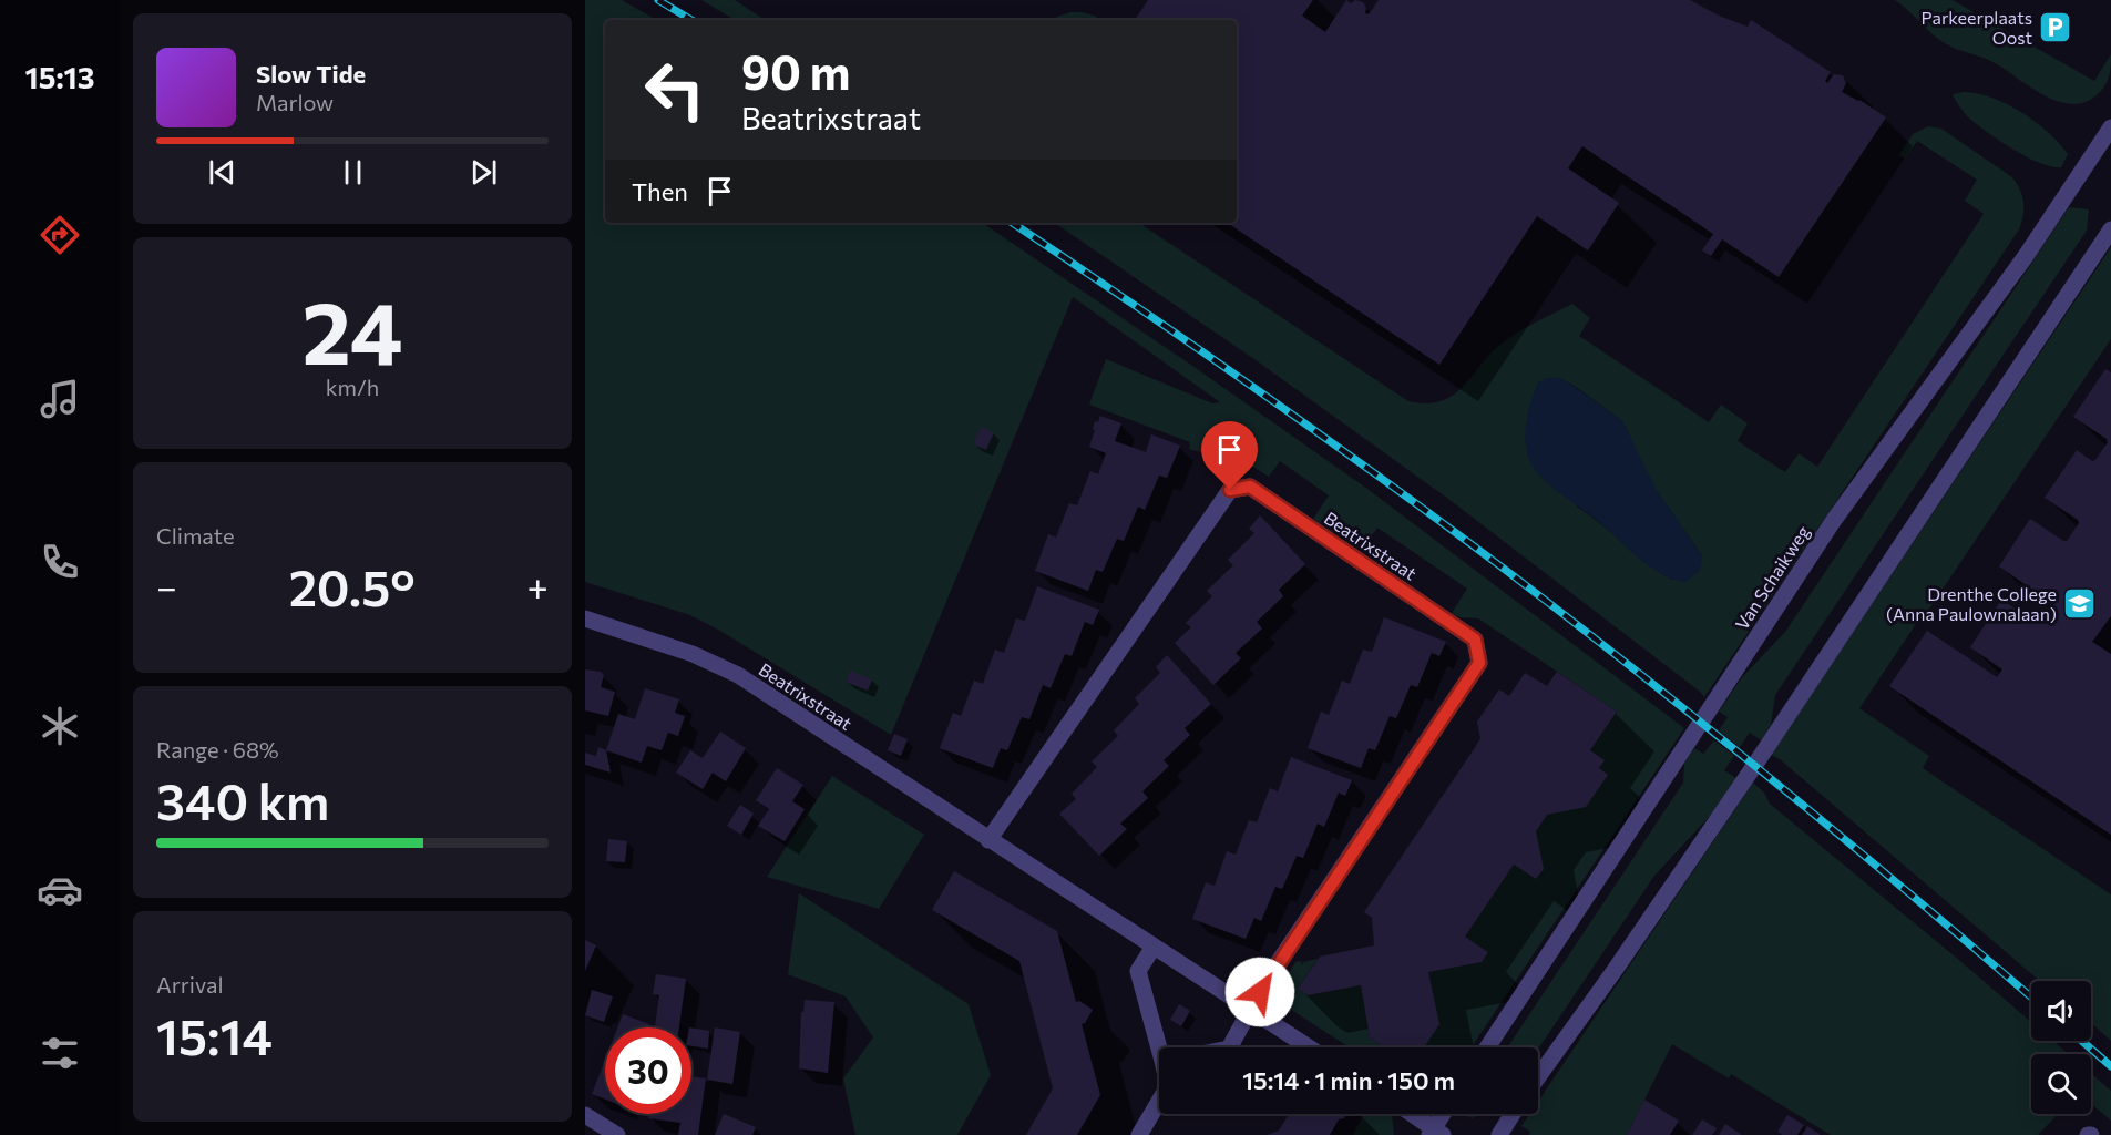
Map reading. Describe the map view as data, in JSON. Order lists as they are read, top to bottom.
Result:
{
  "streets": {
    "street": ["Beatrixstraat", "Van Schaikweg"]
  },
  "places": {
    "parking": ["Parkeerplaats Oost"],
    "school or university": ["Drenthe College (Anna Paulownalaan)"]
  },
  "page": {
    "tabs": "15:13",
    "turn": ["90 m", "Beatrixstraat"],
    "song": ["Slow Tide", "Marlow"],
    "then": "Then",
    "tile": [
      ["24", "km/h"],
      "Climate",
      ["Range · 68%", "340 km"],
      ["Arrival", "15:14"]
    ],
    "heat": ["−", "20.5°", "+"],
    "limit": "30",
    "trip": "15:14 · 1 min · 150 m"
  }
}
